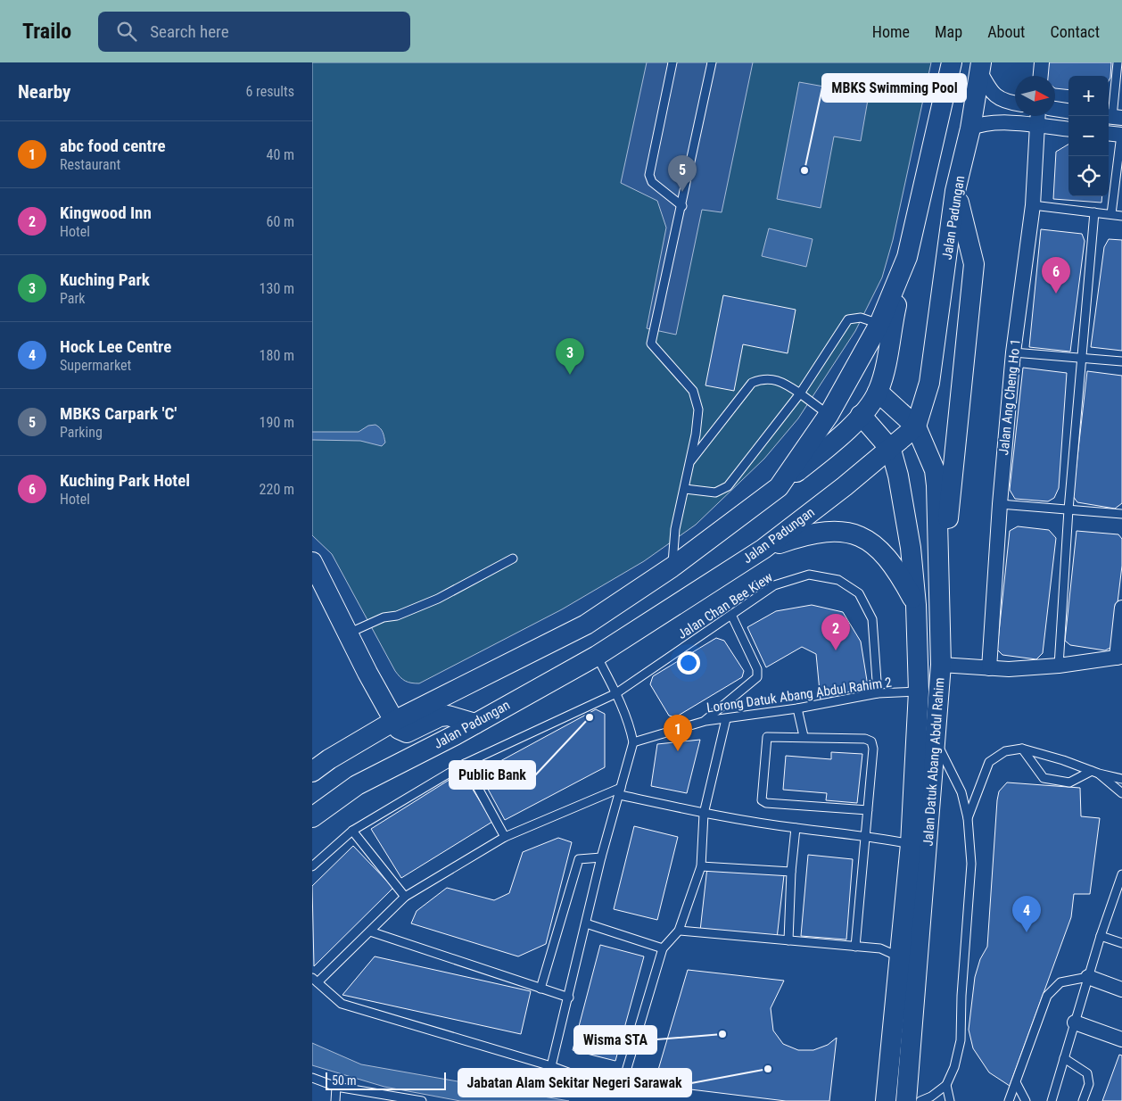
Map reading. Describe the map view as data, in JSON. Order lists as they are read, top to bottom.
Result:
{
  "streets": {
    "main road": ["Jalan Padungan", "Jalan Datuk Abang Abdul Rahim"],
    "street": ["Jalan Ang Cheng Ho 1"],
    "lane": ["Jalan Chan Bee Kiew", "Lorong Datuk Abang Abdul Rahim 2"]
  },
  "crossings": [
    ["Jalan Padungan", "Jalan Datuk Abang Abdul Rahim"],
    ["Jalan Chan Bee Kiew", "Lorong Datuk Abang Abdul Rahim 2"],
    ["Lorong Datuk Abang Abdul Rahim 2", "Jalan Datuk Abang Abdul Rahim"]
  ],
  "places": [
    "MBKS Swimming Pool",
    "Public Bank",
    "Wisma STA",
    "Jabatan Alam Sekitar Negeri Sarawak"
  ],
  "scale_bar": "50 m",
  "north": "right",
  "page": {
    "header": "Trailo",
    "search": "Search here",
    "nav": [
      "Home",
      "Map",
      "About",
      "Contact"
    ],
    "heading": ["Nearby", "6 results"],
    "map_buttons": ["+", "−"],
    "list": [
      {
        "mark": "1",
        "name": "abc food centre",
        "note": "Restaurant",
        "value": "40 m"
      },
      {
        "mark": "2",
        "name": "Kingwood Inn",
        "note": "Hotel",
        "value": "60 m"
      },
      {
        "mark": "3",
        "name": "Kuching Park",
        "note": "Park",
        "value": "130 m"
      },
      {
        "mark": "4",
        "name": "Hock Lee Centre",
        "note": "Supermarket",
        "value": "180 m"
      },
      {
        "mark": "5",
        "name": "MBKS Carpark 'C'",
        "note": "Parking",
        "value": "190 m"
      },
      {
        "mark": "6",
        "name": "Kuching Park Hotel",
        "note": "Hotel",
        "value": "220 m"
      }
    ],
    "pins": [
      "5",
      "6",
      "3",
      "2",
      "1",
      "4"
    ],
    "scale": "50 m"
  }
}
